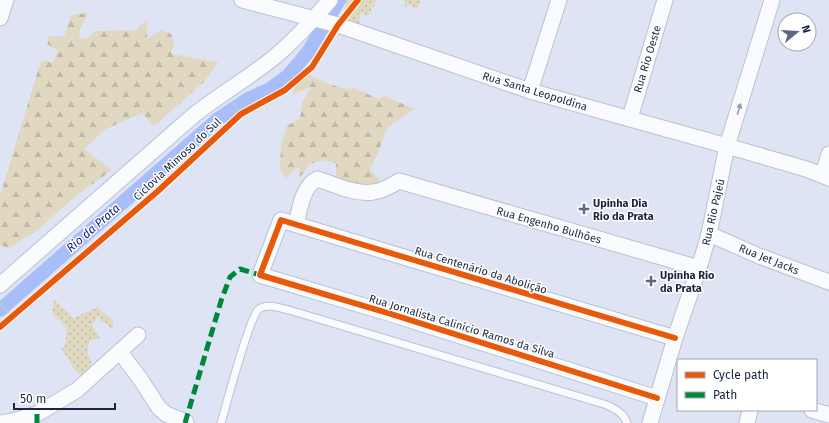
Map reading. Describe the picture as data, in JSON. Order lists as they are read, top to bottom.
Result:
{
  "streets": {
    "street": [
      "Rua Rio Oeste",
      "Rua Santa Leopoldina",
      "Rua Rio Pajeú",
      "Rua Engenho Bulhões",
      "Rua Jet Jacks",
      "Rua Centenário da Abolição",
      "Rua Jornalista Calinício Ramos da Silva"
    ],
    "cycle path": ["Ciclovia Mimoso do Sul"]
  },
  "crossings": [
    ["Rua Rio Oeste", "Rua Santa Leopoldina"],
    ["Rua Santa Leopoldina", "Rua Rio Pajeú"],
    ["Rua Rio Pajeú", "Rua Engenho Bulhões"],
    ["Rua Rio Pajeú", "Rua Jet Jacks"],
    ["Rua Rio Pajeú", "Rua Centenário da Abolição"],
    ["Rua Rio Pajeú", "Rua Jornalista Calinício Ramos da Silva"],
    ["Rua Engenho Bulhões", "Rua Centenário da Abolição"],
    ["Rua Centenário da Abolição", "Rua Jornalista Calinício Ramos da Silva"]
  ],
  "water": ["Rio da Prata"],
  "places": {
    "health": ["Upinha Dia Rio da Prata", "Upinha Rio da Prata"]
  },
  "legend": ["Cycle path", "Path"],
  "scale_bar": "50 m",
  "north": "right"
}
